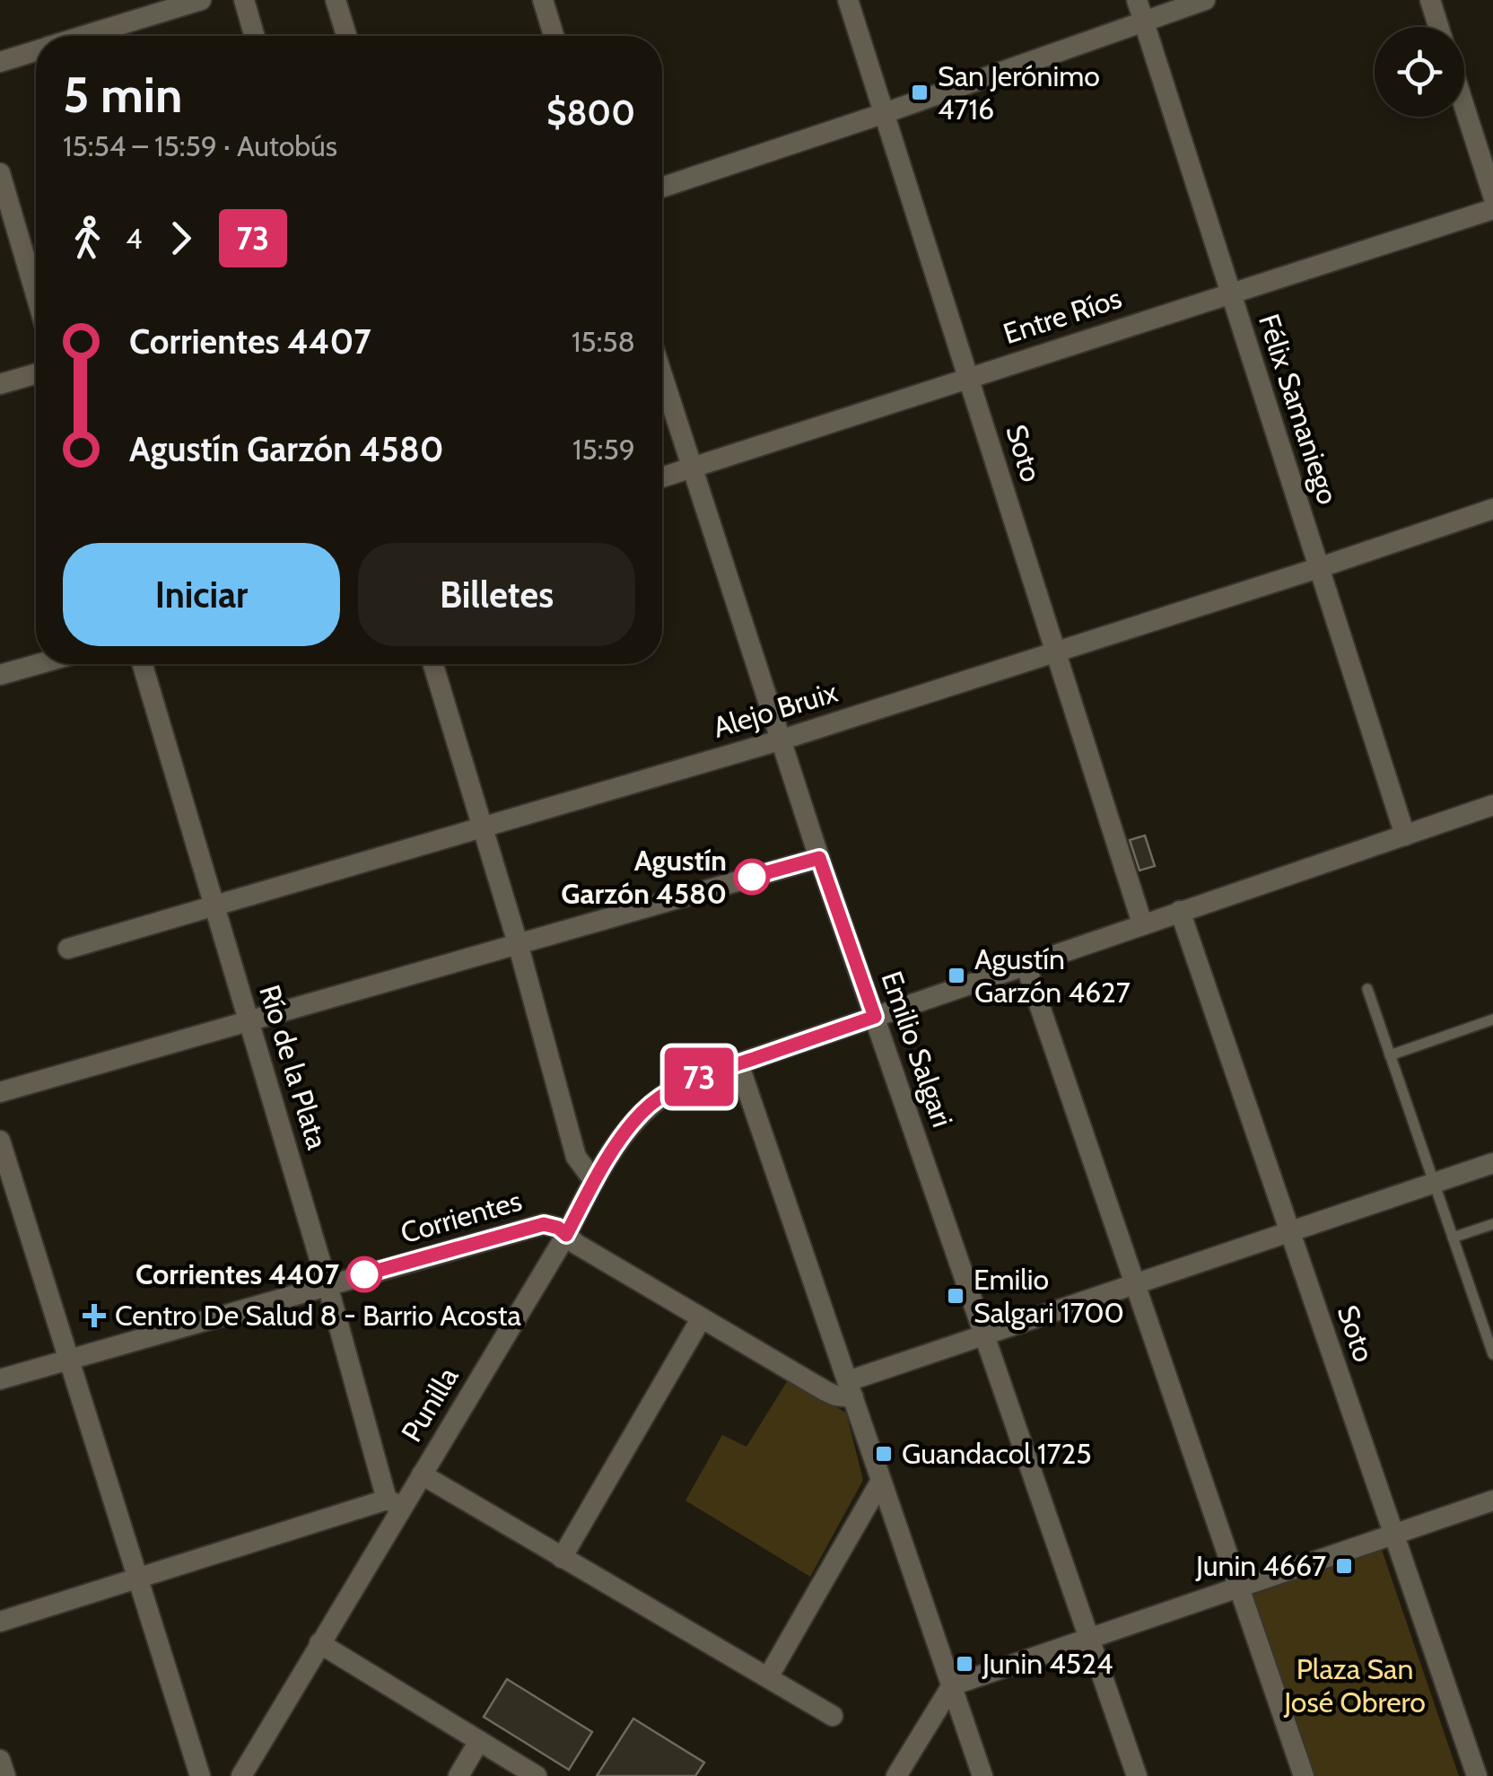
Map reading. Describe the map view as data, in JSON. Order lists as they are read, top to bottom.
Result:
{
  "streets": {
    "street": [
      "Entre Ríos",
      "Félix Samaniego",
      "Soto",
      "Alejo Bruix",
      "Emilio Salgari",
      "Río de la Plata",
      "Corrientes",
      "Punilla"
    ]
  },
  "crossings": [
    ["Entre Ríos", "Félix Samaniego"],
    ["Entre Ríos", "Soto"],
    ["Entre Ríos", "Emilio Salgari"],
    ["Félix Samaniego", "Alejo Bruix"],
    ["Félix Samaniego", "Punilla"],
    ["Soto", "Alejo Bruix"],
    ["Soto", "Punilla"],
    ["Alejo Bruix", "Emilio Salgari"],
    ["Alejo Bruix", "Río de la Plata"],
    ["Emilio Salgari", "Punilla"],
    ["Río de la Plata", "Corrientes"],
    ["Río de la Plata", "Punilla"],
    ["Corrientes", "Punilla"]
  ],
  "parks": ["Plaza San José Obrero"],
  "places": {
    "transit": [
      "San Jerónimo 4716",
      "Agustín Garzón 4627",
      "Emilio Salgari 1700",
      "Guandacol 1725",
      "Junin 4667",
      "Junin 4524"
    ],
    "other": ["Agustín Garzón 4580", "Corrientes 4407"],
    "health": ["Centro De Salud 8 - Barrio Acosta"]
  },
  "lines": ["bus line 73"],
  "page": {
    "on_map": "73",
    "heading": ["5 min", "15:54 – 15:59 · Autobús", "$800"],
    "legs": ["4", "73"],
    "list": [
      {
        "name": "Corrientes 4407",
        "value": "15:58"
      },
      {
        "name": "Agustín Garzón 4580",
        "value": "15:59"
      }
    ],
    "buttons": ["Iniciar", "Billetes"]
  }
}
